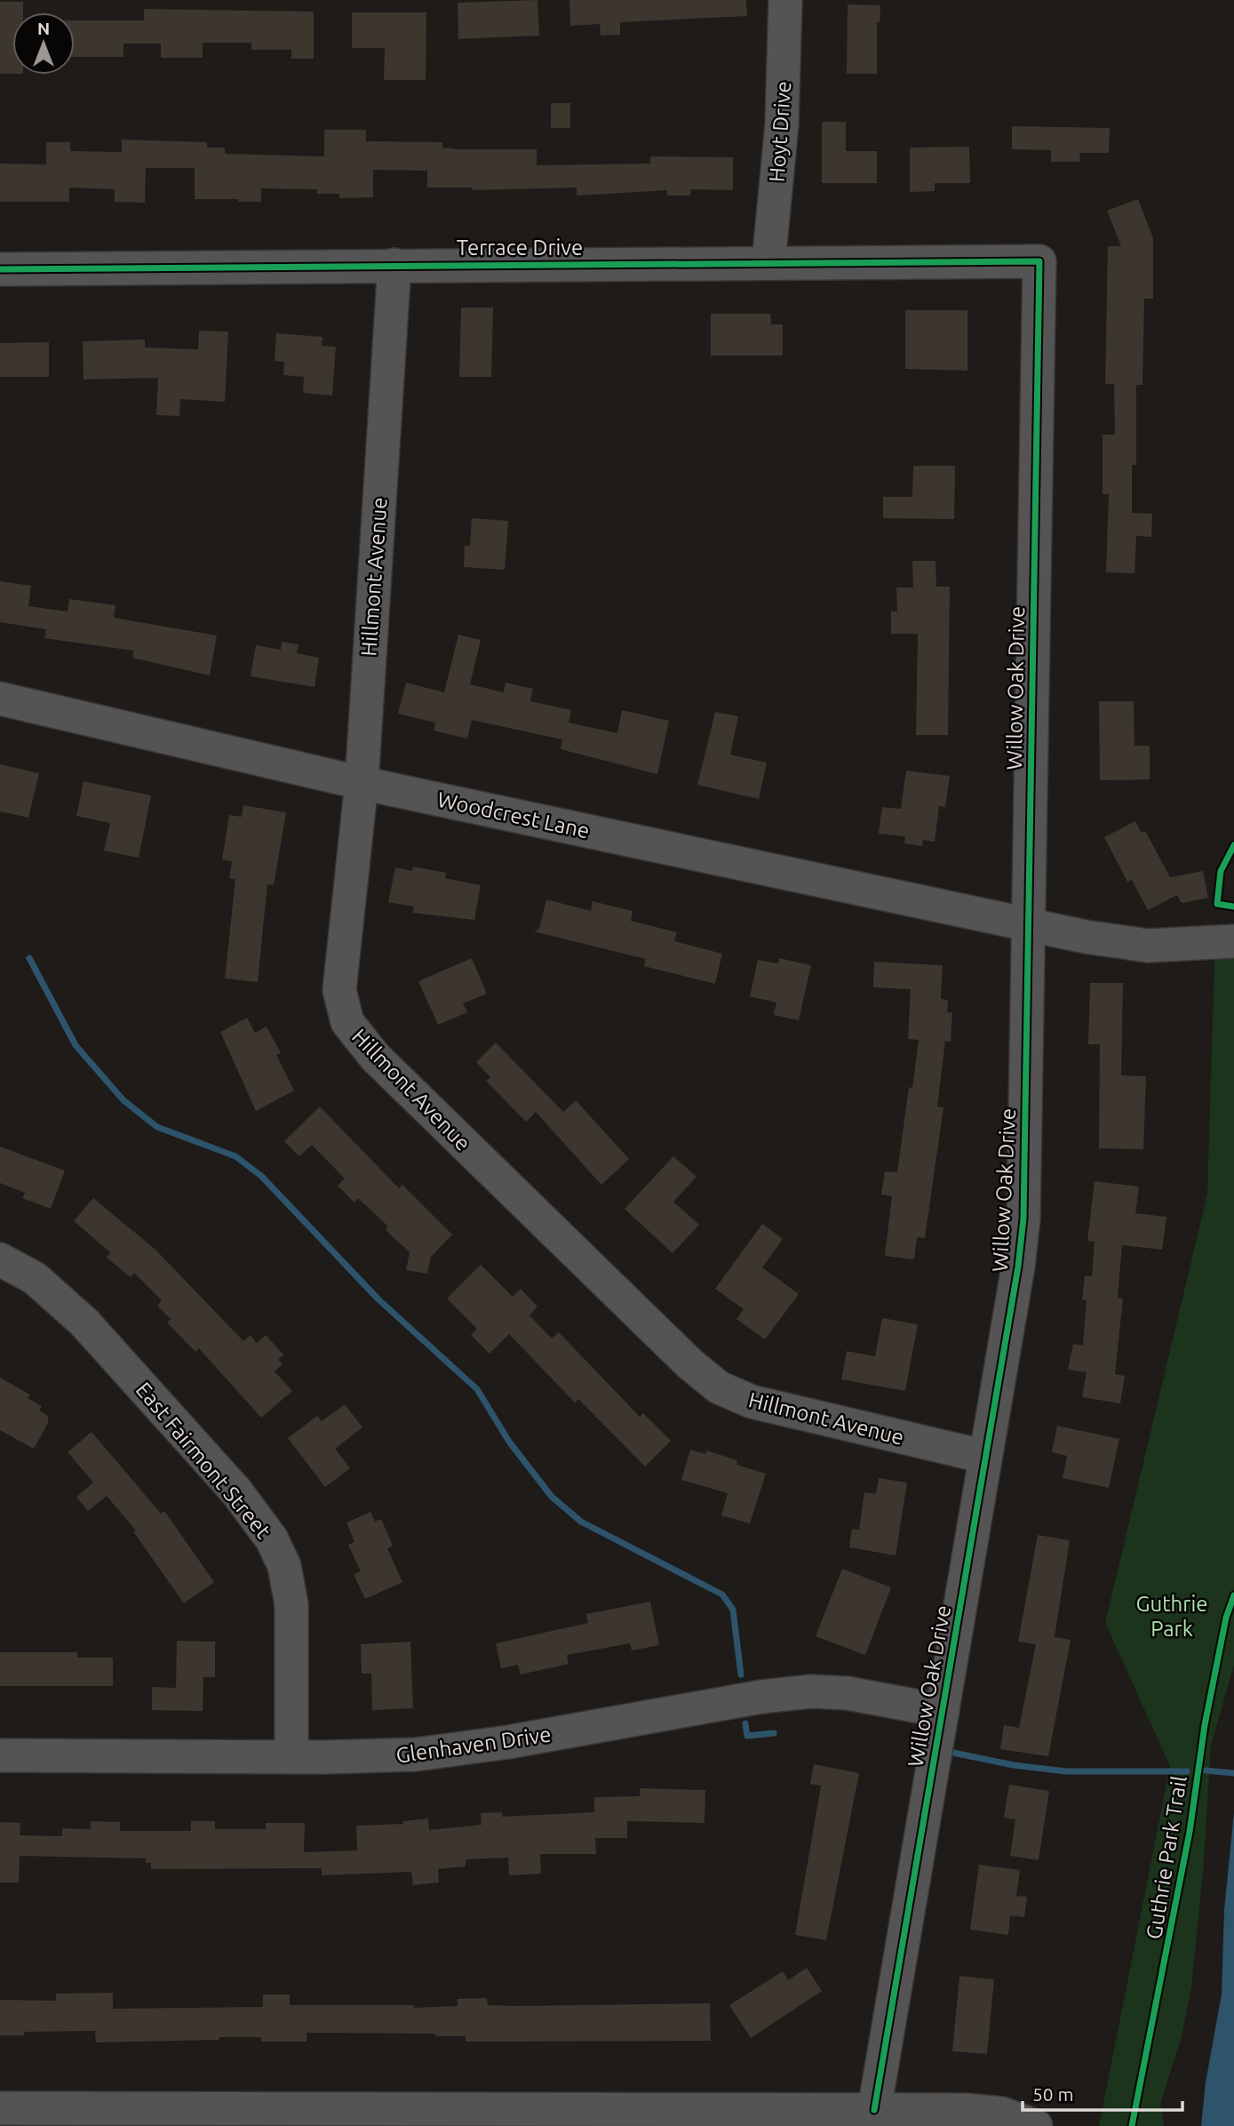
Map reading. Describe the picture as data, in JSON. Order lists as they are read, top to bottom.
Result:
{
  "streets": {
    "street": [
      "Hoyt Drive",
      "Terrace Drive",
      "Hillmont Avenue",
      "Willow Oak Drive",
      "Woodcrest Lane",
      "East Fairmont Street",
      "Glenhaven Drive"
    ],
    "cycle path": ["Guthrie Park Trail"]
  },
  "crossings": [
    ["Hoyt Drive", "Terrace Drive"],
    ["Terrace Drive", "Hillmont Avenue"],
    ["Terrace Drive", "Willow Oak Drive"],
    ["Hillmont Avenue", "Willow Oak Drive"],
    ["Hillmont Avenue", "Woodcrest Lane"],
    ["Willow Oak Drive", "Woodcrest Lane"],
    ["Willow Oak Drive", "Glenhaven Drive"],
    ["East Fairmont Street", "Glenhaven Drive"]
  ],
  "parks": ["Guthrie Park"],
  "scale_bar": "50 m",
  "north": "top"
}
